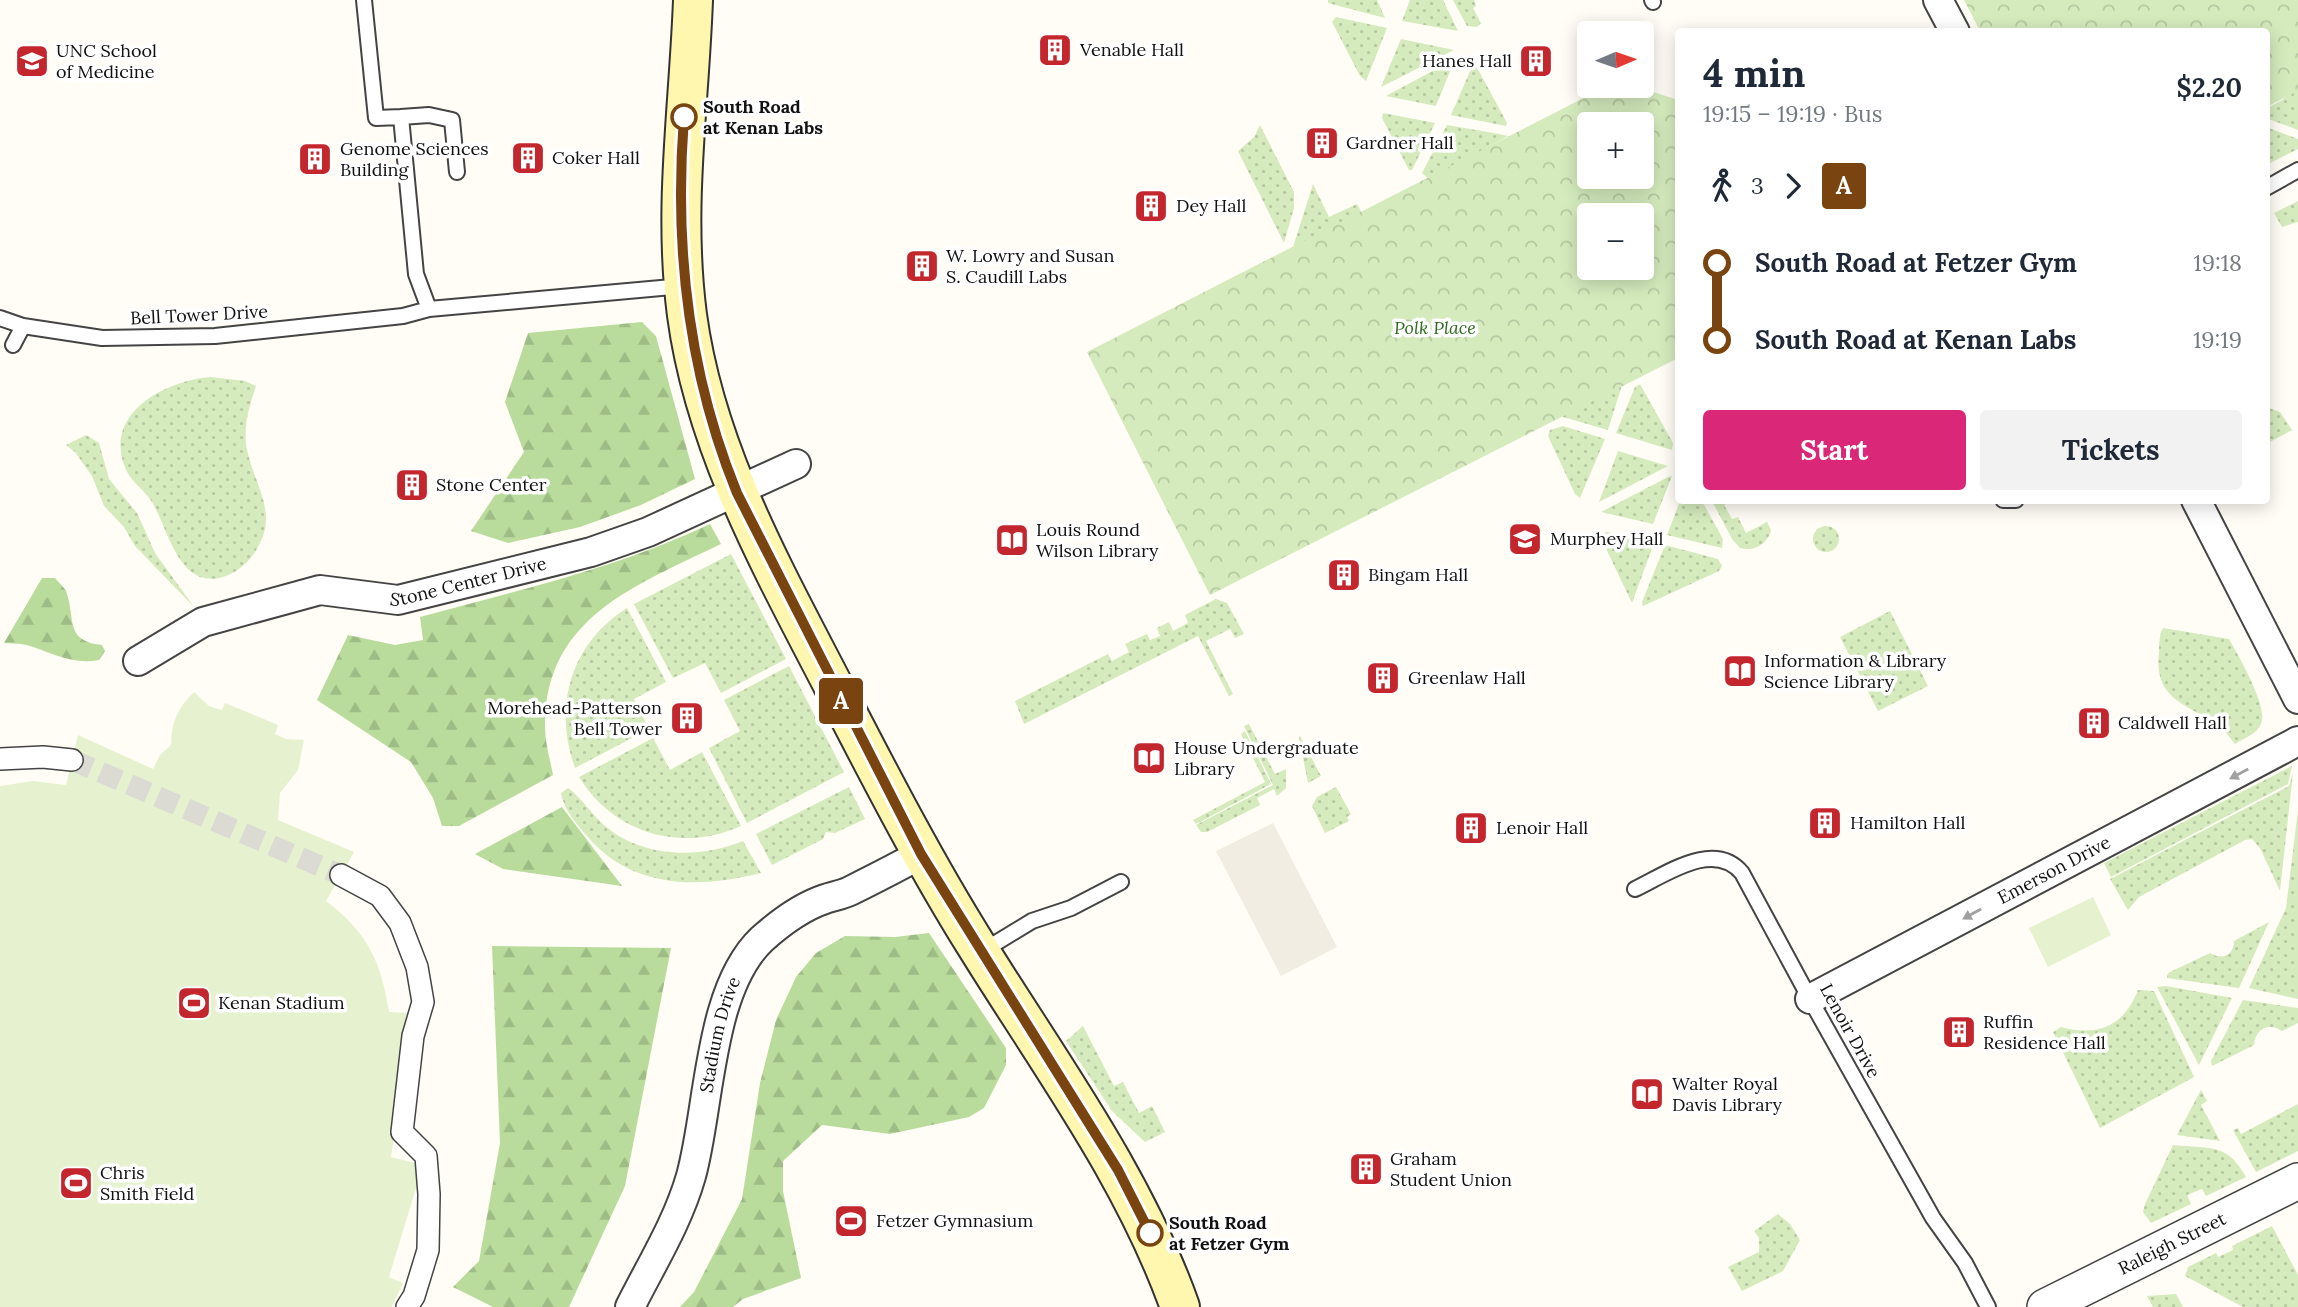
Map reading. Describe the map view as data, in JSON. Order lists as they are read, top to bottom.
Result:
{
  "streets": {
    "street": [
      "Stone Center Drive",
      "Emerson Drive",
      "Stadium Drive",
      "Raleigh Street"
    ],
    "lane": ["Bell Tower Drive", "Lenoir Drive"]
  },
  "crossings": [
    ["Emerson Drive", "Lenoir Drive"]
  ],
  "one_way": ["Emerson Drive"],
  "parks": ["Polk Place"],
  "places": {
    "building": [
      "Venable Hall",
      "Hanes Hall",
      "Gardner Hall",
      "Coker Hall",
      "Genome Sciences Building",
      "Dey Hall",
      "W. Lowry and Susan S. Caudill Labs",
      "Stone Center",
      "Bingam Hall",
      "Greenlaw Hall",
      "Morehead-Patterson Bell Tower",
      "Caldwell Hall",
      "Hamilton Hall",
      "Lenoir Hall",
      "Ruffin Residence Hall",
      "Graham Student Union"
    ],
    "school or university": ["UNC School of Medicine", "Murphey Hall"],
    "other": ["South Road at Kenan Labs", "South Road at Fetzer Gym"],
    "library": [
      "Louis Round Wilson Library",
      "Information & Library Science Library",
      "House Undergraduate Library",
      "Walter Royal Davis Library"
    ],
    "sports": ["Kenan Stadium", "Chris Smith Field", "Fetzer Gymnasium"]
  },
  "lines": ["bus line A"],
  "north": "right",
  "page": {
    "on_map": "A",
    "map_buttons": ["+", "−"],
    "heading": ["4 min", "19:15 – 19:19 · Bus", "$2.20"],
    "legs": ["3", "A"],
    "list": [
      {
        "name": "South Road at Fetzer Gym",
        "value": "19:18"
      },
      {
        "name": "South Road at Kenan Labs",
        "value": "19:19"
      }
    ],
    "buttons": ["Start", "Tickets"]
  }
}
